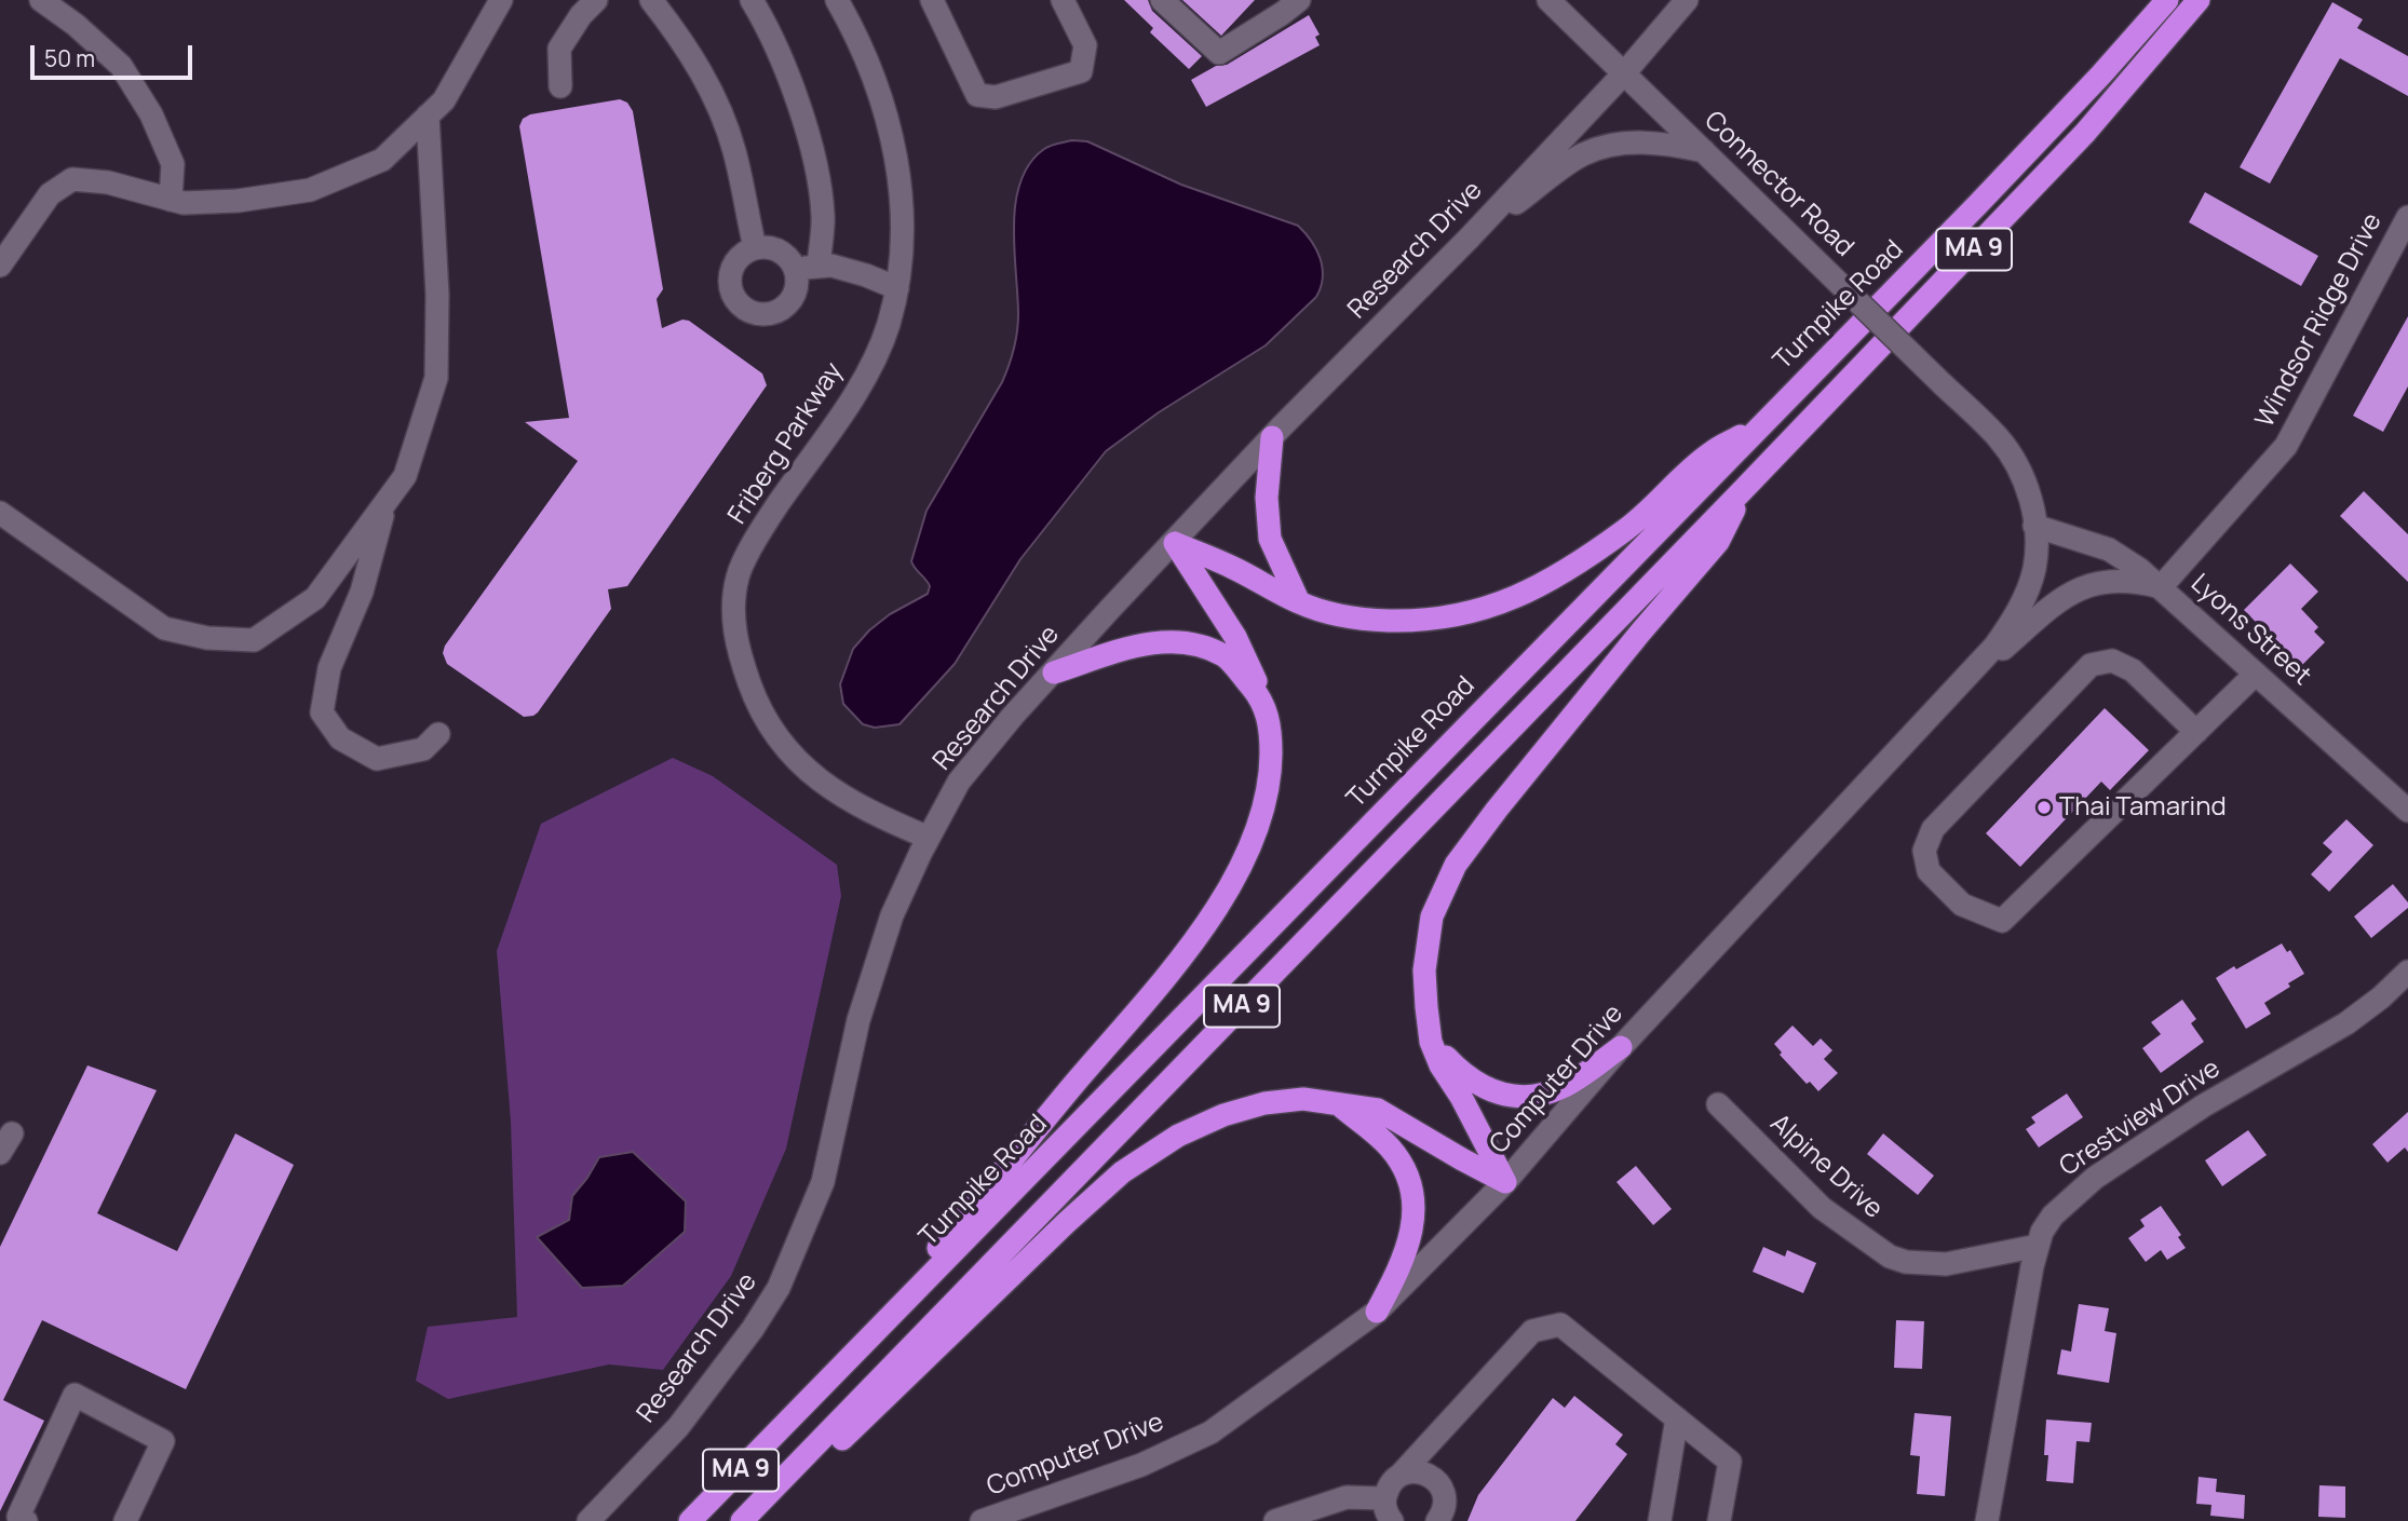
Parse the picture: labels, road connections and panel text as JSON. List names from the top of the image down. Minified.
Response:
{"streets":{"highway":["MA 9","Turnpike Road"],"street":["Connector Road","Research Drive","Windsor Ridge Drive","Friberg Parkway","Lyons Street","Computer Drive","Crestview Drive","Alpine Drive"]},"crossings":[["Connector Road","Research Drive"],["Connector Road","Lyons Street"],["Connector Road","Computer Drive"],["Research Drive","Friberg Parkway"],["Windsor Ridge Drive","Lyons Street"],["Lyons Street","Computer Drive"],["Crestview Drive","Alpine Drive"]],"places":["Thai Tamarind"],"scale_bar":"50 m"}
